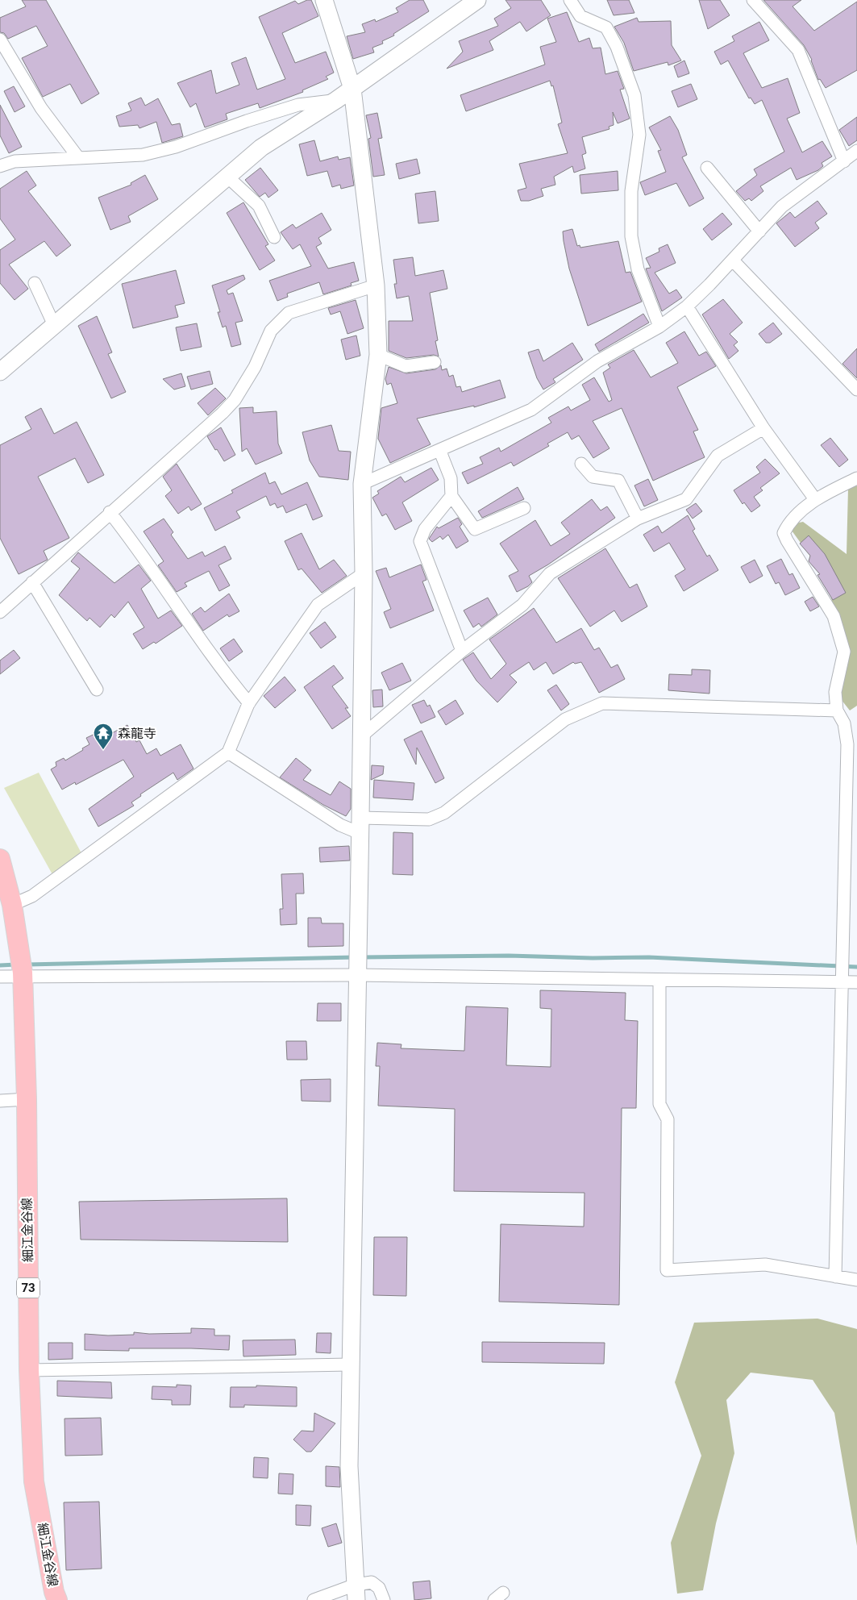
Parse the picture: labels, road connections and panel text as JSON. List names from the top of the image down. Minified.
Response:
{"streets":{"main road":["細江金谷線","73"]},"places":{"temple":["森龍寺"]}}
